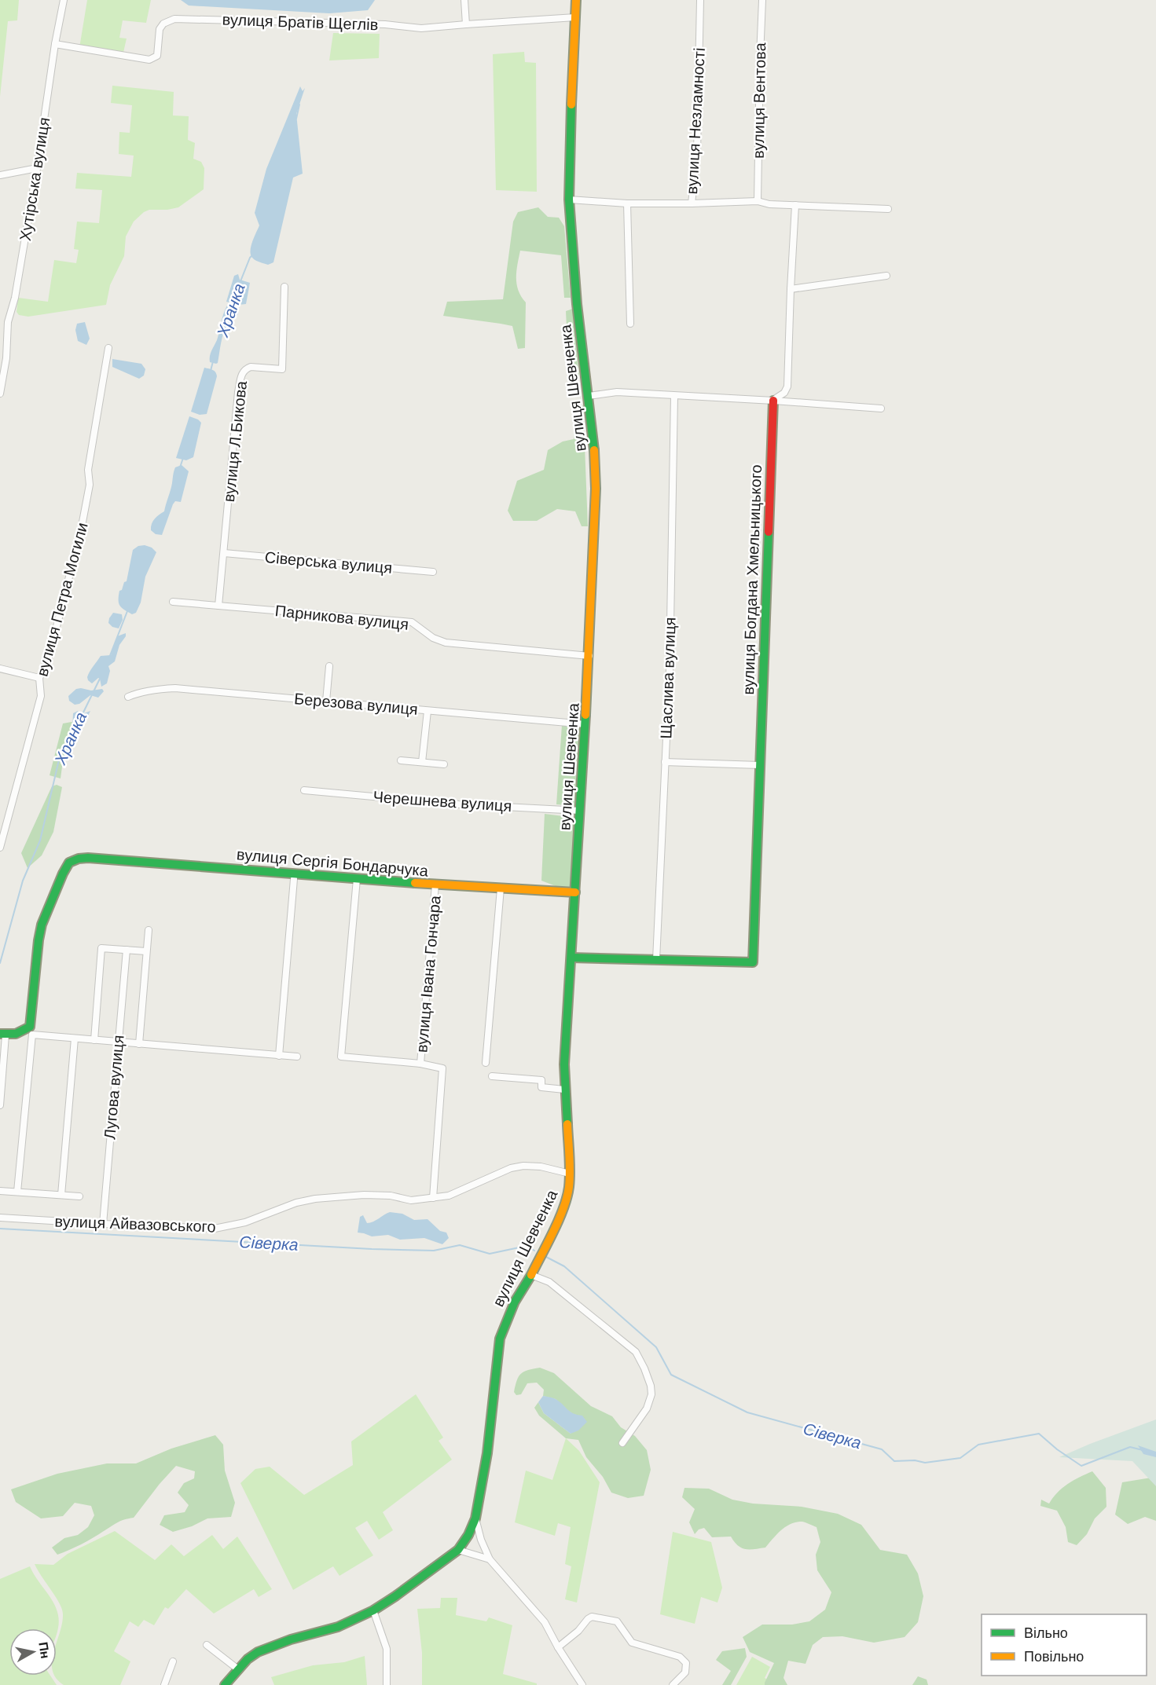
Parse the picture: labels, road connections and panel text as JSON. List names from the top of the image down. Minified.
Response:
{"streets":{"street":["вулиця Братів Щеглів","вулиця Вентова","вулиця Незламності","Хутірська вулиця","вулиця Шевченка","вулиця Л.Бикова","Сіверська вулиця","вулиця Богдана Хмельницького","вулиця Петра Могили","Парникова вулиця","Щаслива вулиця","Березова вулиця","Черешнева вулиця","вулиця Сергія Бондарчука","вулиця Івана Гончара","Лугова вулиця","вулиця Айвазовського"]},"crossings":[["вулиця Братів Щеглів","Хутірська вулиця"],["вулиця Братів Щеглів","вулиця Шевченка"],["вулиця Незламності","вулиця Шевченка"],["вулиця Шевченка","Парникова вулиця"],["вулиця Шевченка","Березова вулиця"],["вулиця Шевченка","Черешнева вулиця"],["вулиця Шевченка","вулиця Сергія Бондарчука"],["вулиця Шевченка","вулиця Айвазовського"],["вулиця Л.Бикова","Сіверська вулиця"],["вулиця Л.Бикова","Парникова вулиця"],["вулиця Богдана Хмельницького","Щаслива вулиця"],["вулиця Сергія Бондарчука","вулиця Івана Гончара"],["Лугова вулиця","вулиця Айвазовського"]],"water":["Хранка","Сіверка"],"legend":["Вільно","Повільно"],"north":"right"}
